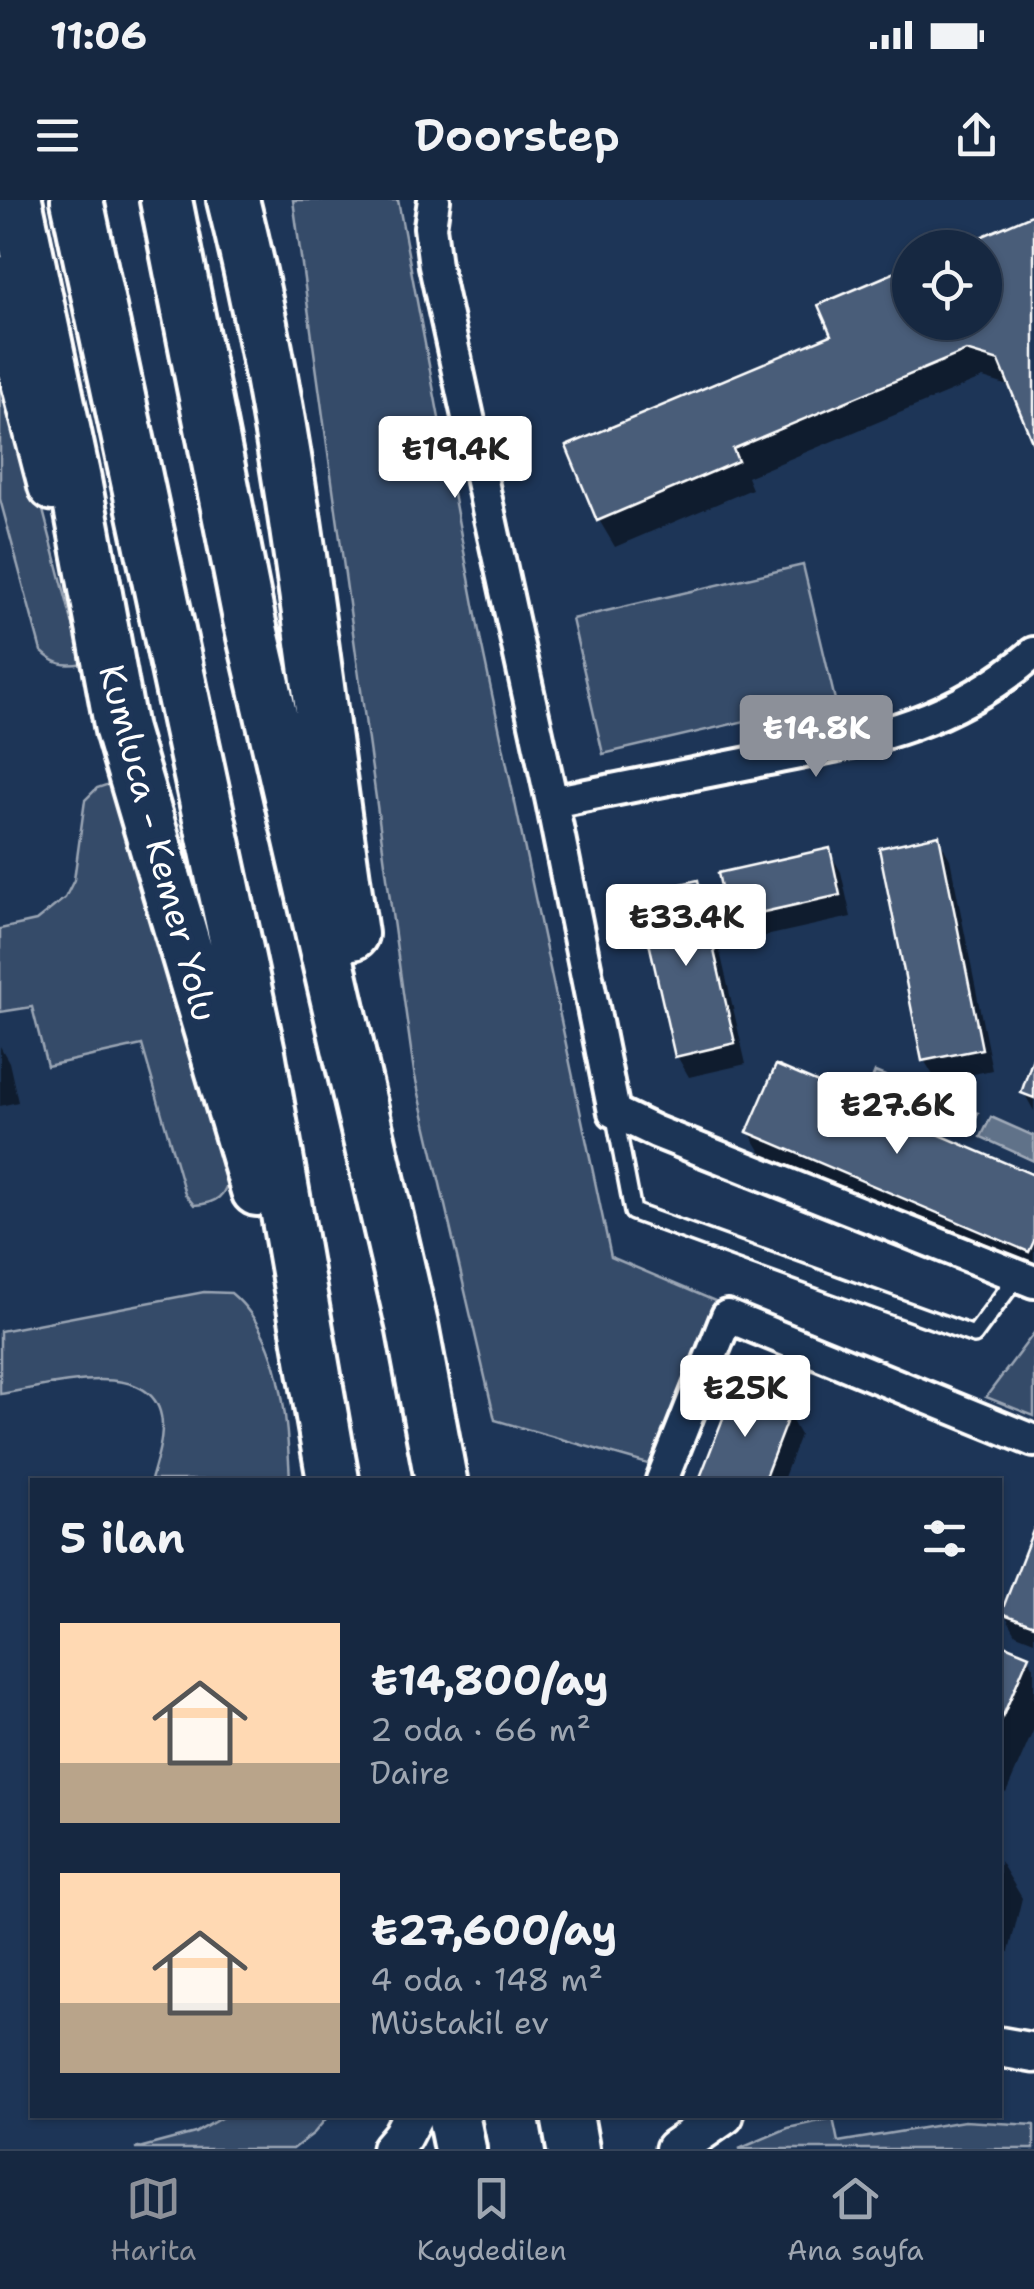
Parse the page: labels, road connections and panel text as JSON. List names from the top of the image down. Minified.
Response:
{"streets":{"highway":["Kumluca - Kemer Yolu"]},"page":{"status":"11:06","header":"Doorstep","price":["₺19.4K","₺14.8K","₺33.4K","₺27.6K","₺25K"],"heading":"5 ilan","list":[{"name":"₺14,800/ay","note":"2 oda · 66 m² · Daire"},{"name":"₺27,600/ay","note":"4 oda · 148 m² · Müstakil ev"}],"tabs":["Harita","Kaydedilen","Ana sayfa"]}}
